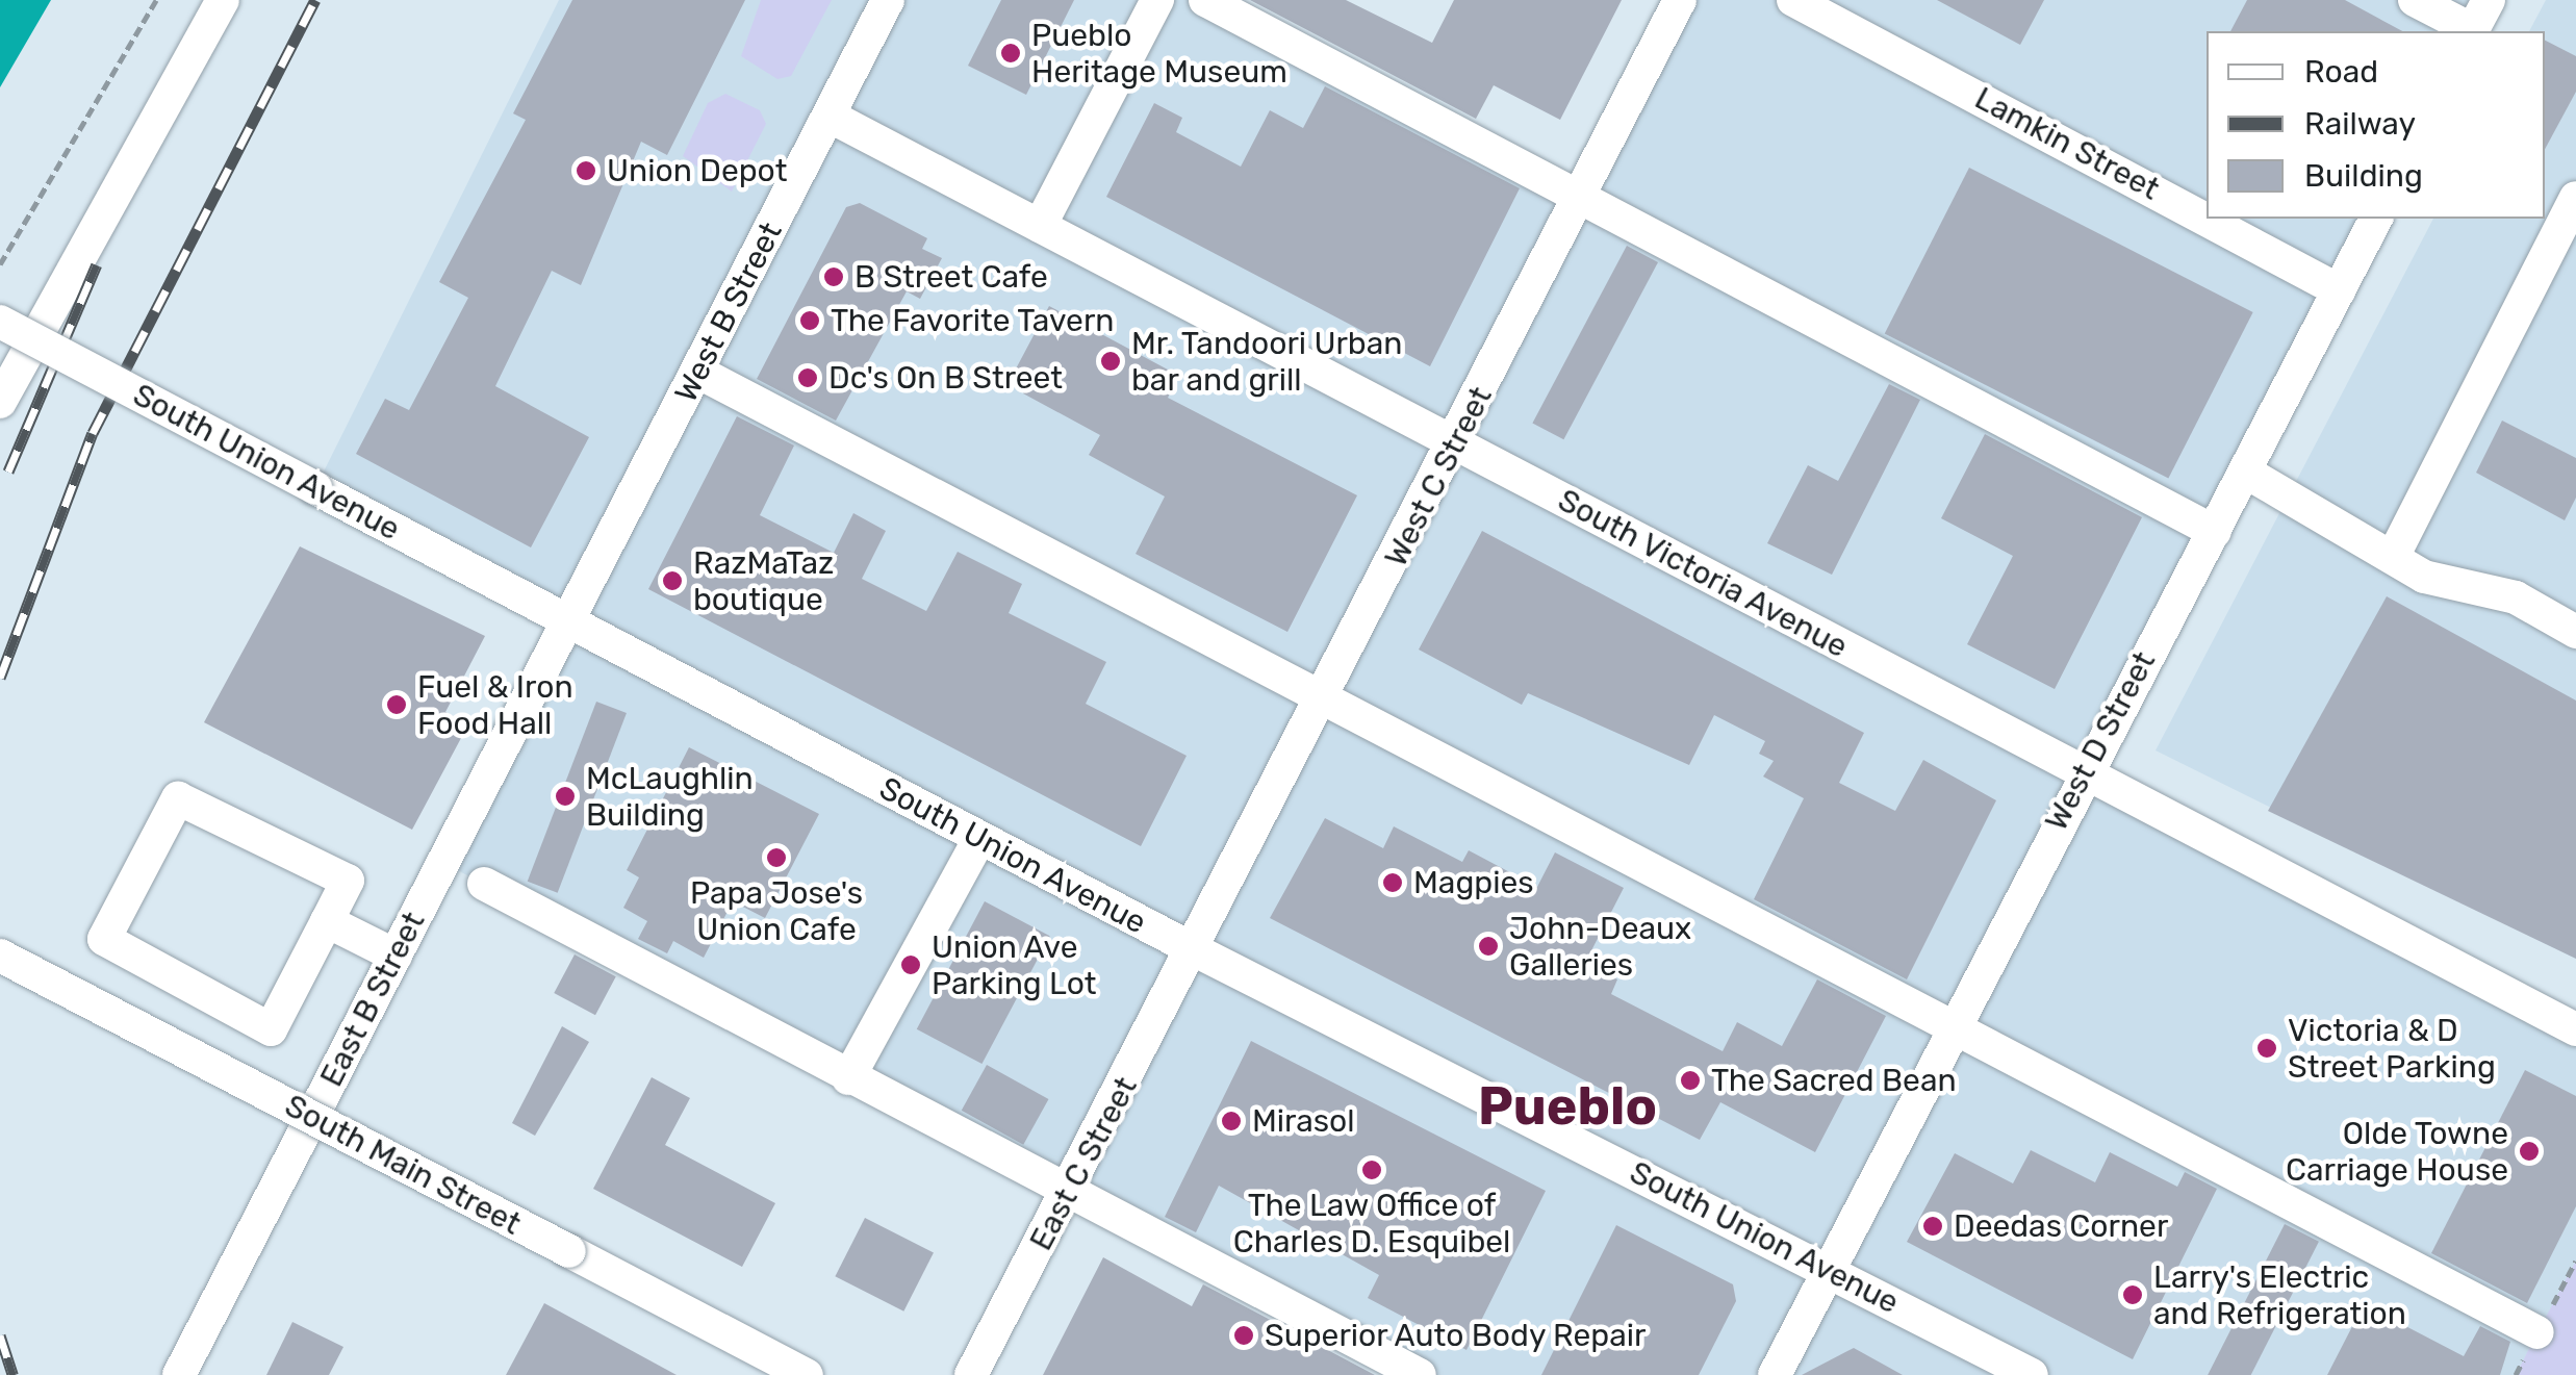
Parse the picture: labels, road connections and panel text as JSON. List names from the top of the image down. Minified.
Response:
{"streets":{"street":["Lamkin Street","West B Street","South Union Avenue","West C Street","South Victoria Avenue","West D Street","East B Street","East C Street","South Main Street"]},"crossings":[["Lamkin Street","West D Street"],["West B Street","South Union Avenue"],["West B Street","South Victoria Avenue"],["West B Street","East B Street"],["South Union Avenue","West C Street"],["South Union Avenue","West D Street"],["South Union Avenue","East B Street"],["South Union Avenue","East C Street"],["West C Street","South Victoria Avenue"],["West C Street","East C Street"],["South Victoria Avenue","West D Street"]],"districts":["Pueblo"],"places":["Pueblo Heritage Museum","Union Depot","B Street Cafe","The Favorite Tavern","Mr. Tandoori Urban bar and grill","Dc's On B Street","RazMaTaz boutique","Fuel & Iron Food Hall","McLaughlin Building","Papa Jose's Union Cafe","Magpies","John-Deaux Galleries","Union Ave Parking Lot","Victoria & D Street Parking","The Sacred Bean","Mirasol","Olde Towne Carriage House","The Law Office of Charles D. Esquibel","Deedas Corner","Larry's Electric and Refrigeration","Superior Auto Body Repair"],"legend":["Road","Railway","Building"]}
